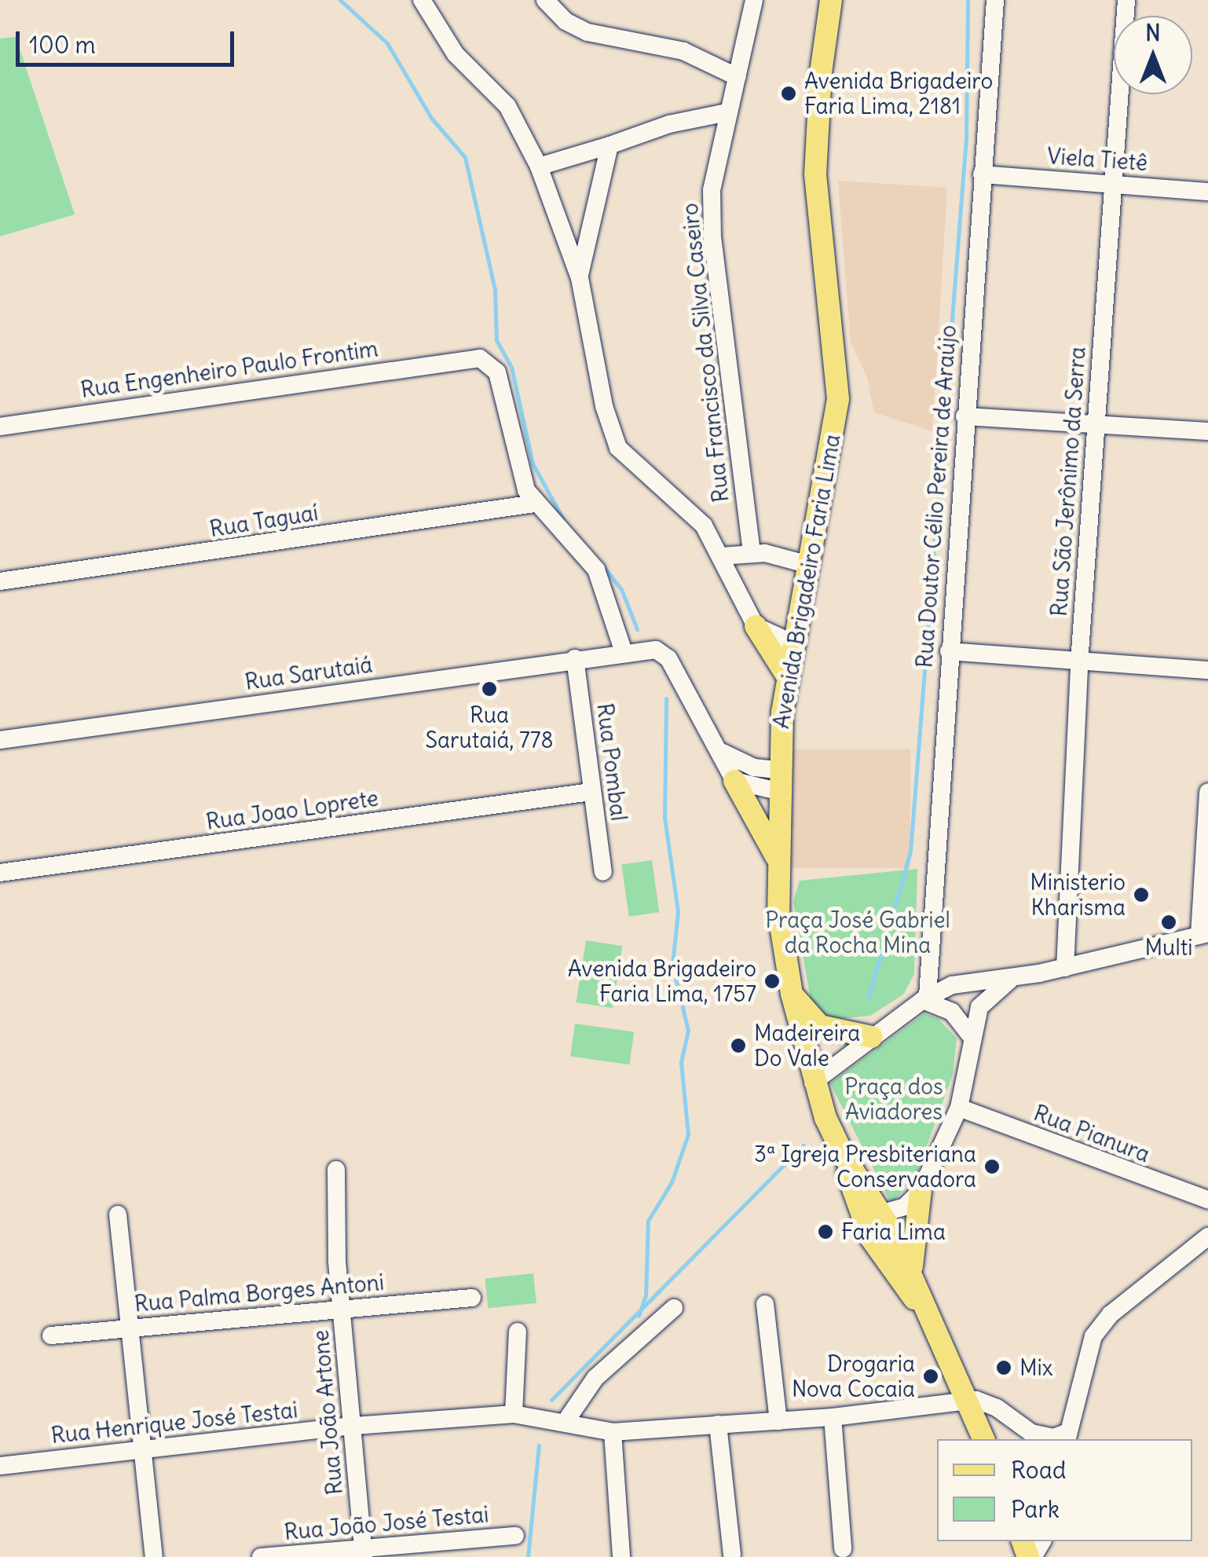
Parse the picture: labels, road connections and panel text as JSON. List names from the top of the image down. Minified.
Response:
{"streets":{"main road":["Avenida Brigadeiro Faria Lima"],"street":["Viela Tietê","Rua Francisco da Silva Caseiro","Rua Engenheiro Paulo Frontim","Rua São Jerônimo da Serra","Rua Doutor Célio Pereira de Araújo","Rua Taguaí","Rua Sarutaiá","Rua Pombal","Rua Joao Loprete","Rua Pianura","Rua Palma Borges Antoni","Rua João Artone","Rua Henrique José Testai","Rua João José Testai"]},"crossings":[["Viela Tietê","Rua São Jerônimo da Serra"],["Viela Tietê","Rua Doutor Célio Pereira de Araújo"],["Rua Engenheiro Paulo Frontim","Rua Taguaí"],["Avenida Brigadeiro Faria Lima","Rua Henrique José Testai"],["Rua Sarutaiá","Rua Pombal"],["Rua Pombal","Rua Joao Loprete"],["Rua Palma Borges Antoni","Rua João Artone"],["Rua João Artone","Rua Henrique José Testai"],["Rua João Artone","Rua João José Testai"]],"parks":["Praça José Gabriel da Rocha Mina","Praça dos Aviadores"],"places":["Avenida Brigadeiro Faria Lima, 2181","Rua Sarutaiá, 778","Ministerio Kharisma","Multi","Avenida Brigadeiro Faria Lima, 1757","Madeireira Do Vale","3ª Igreja Presbiteriana Conservadora","Faria Lima","Mix","Drogaria Nova Cocaia"],"legend":["Road","Park"],"scale_bar":"100 m","north":"top"}
